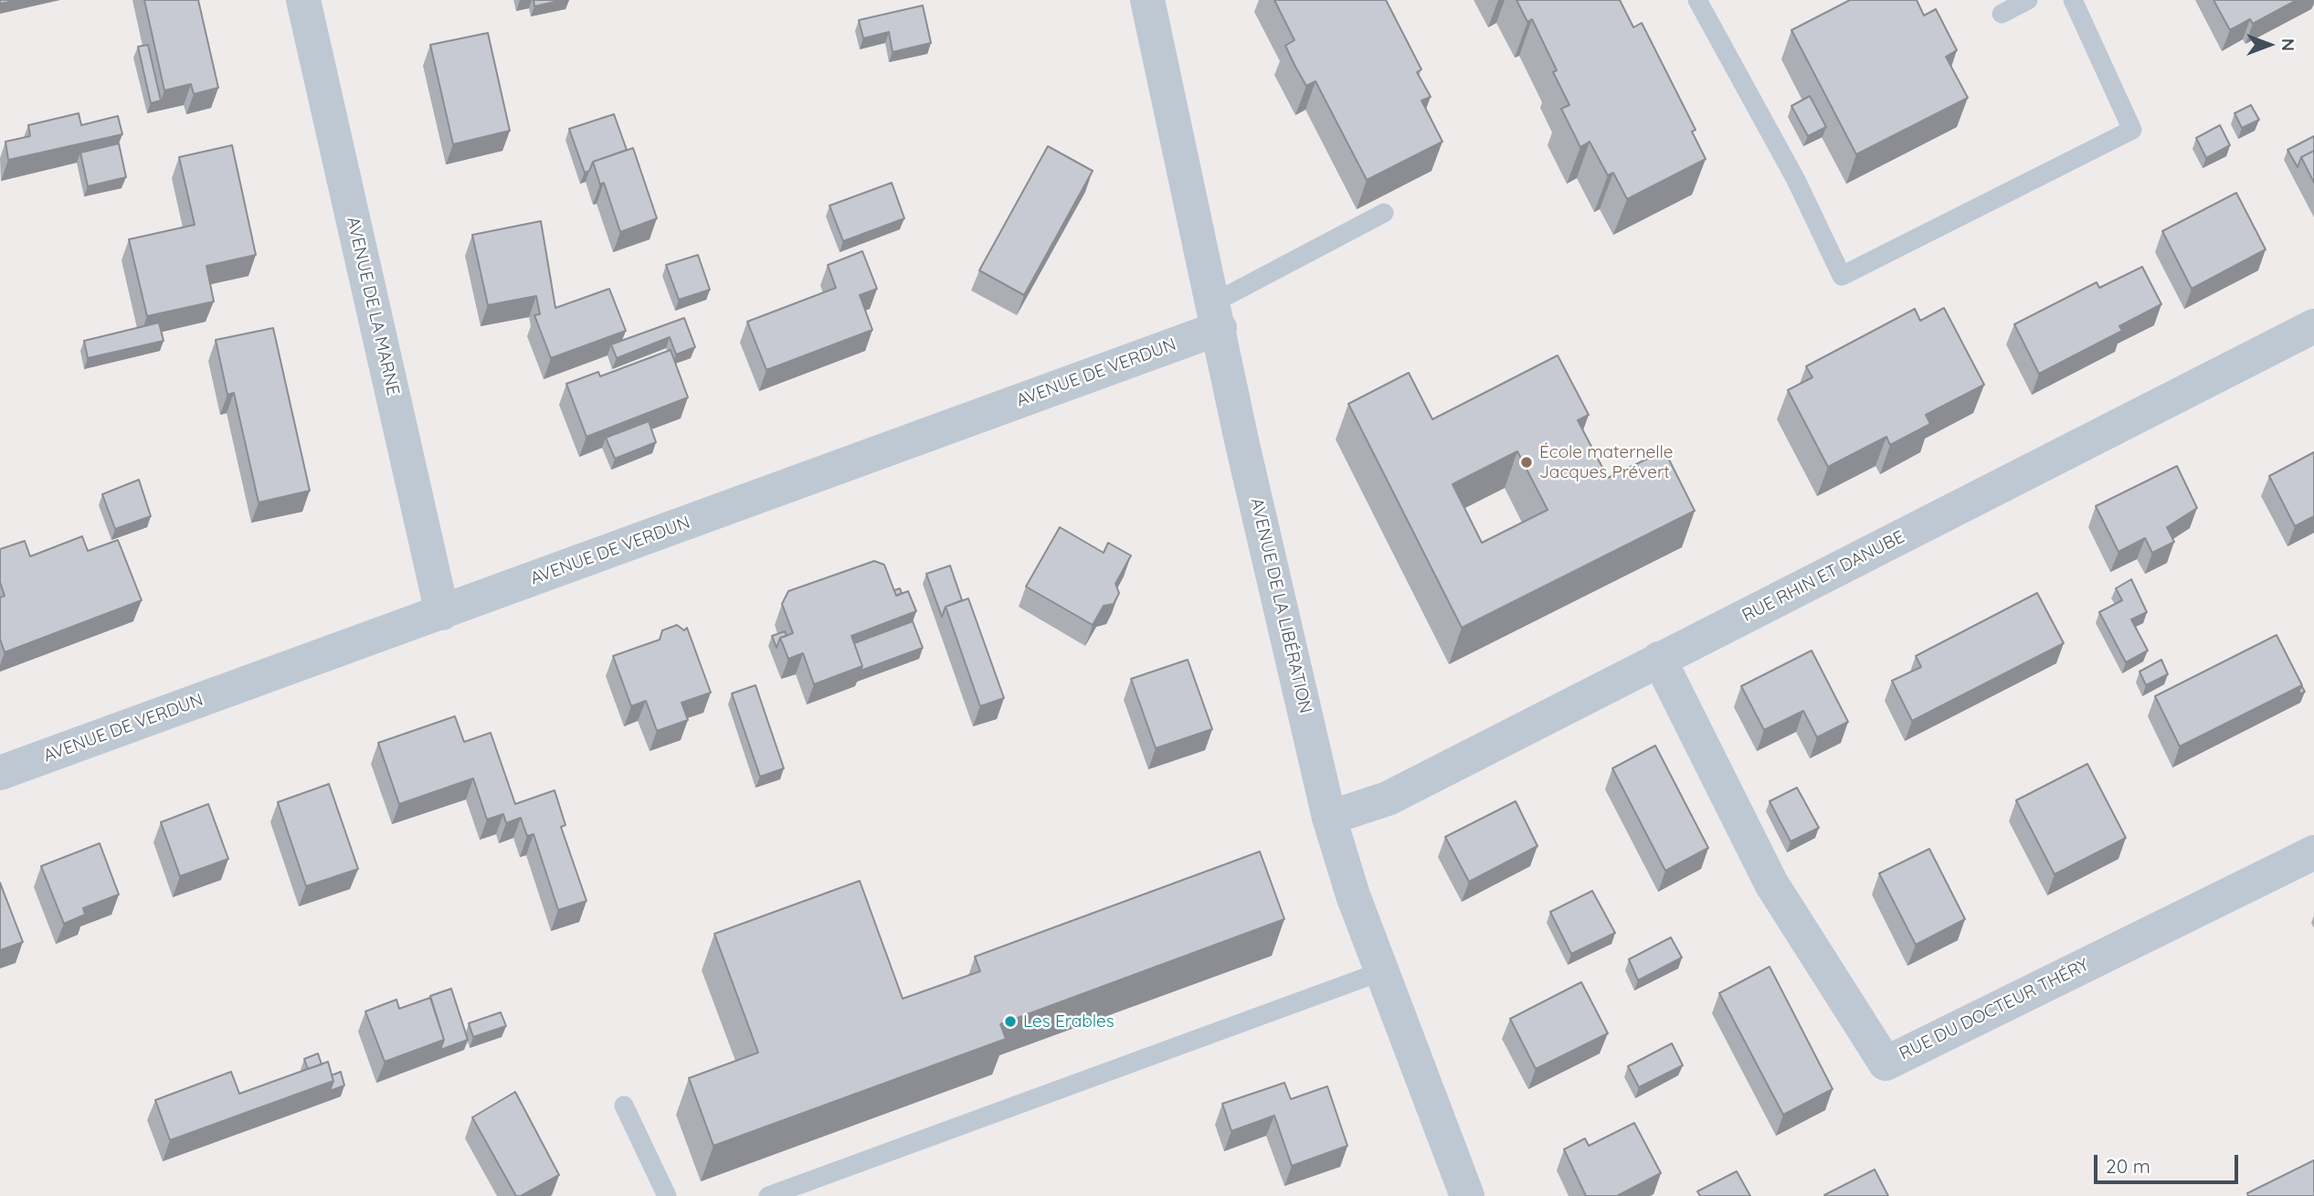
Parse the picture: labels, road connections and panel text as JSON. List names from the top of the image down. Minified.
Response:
{"streets":{"street":["AVENUE DE LA MARNE","AVENUE DE VERDUN","RUE RHIN ET DANUBE","AVENUE DE LA LIBÉRATION","RUE DU DOCTEUR THÉRY"]},"crossings":[["AVENUE DE LA MARNE","AVENUE DE VERDUN"],["AVENUE DE VERDUN","AVENUE DE LA LIBÉRATION"],["RUE RHIN ET DANUBE","AVENUE DE LA LIBÉRATION"],["RUE RHIN ET DANUBE","RUE DU DOCTEUR THÉRY"]],"places":["École maternelle Jacques Prévert","Les Erables"],"scale_bar":"20 m","north":"right"}
